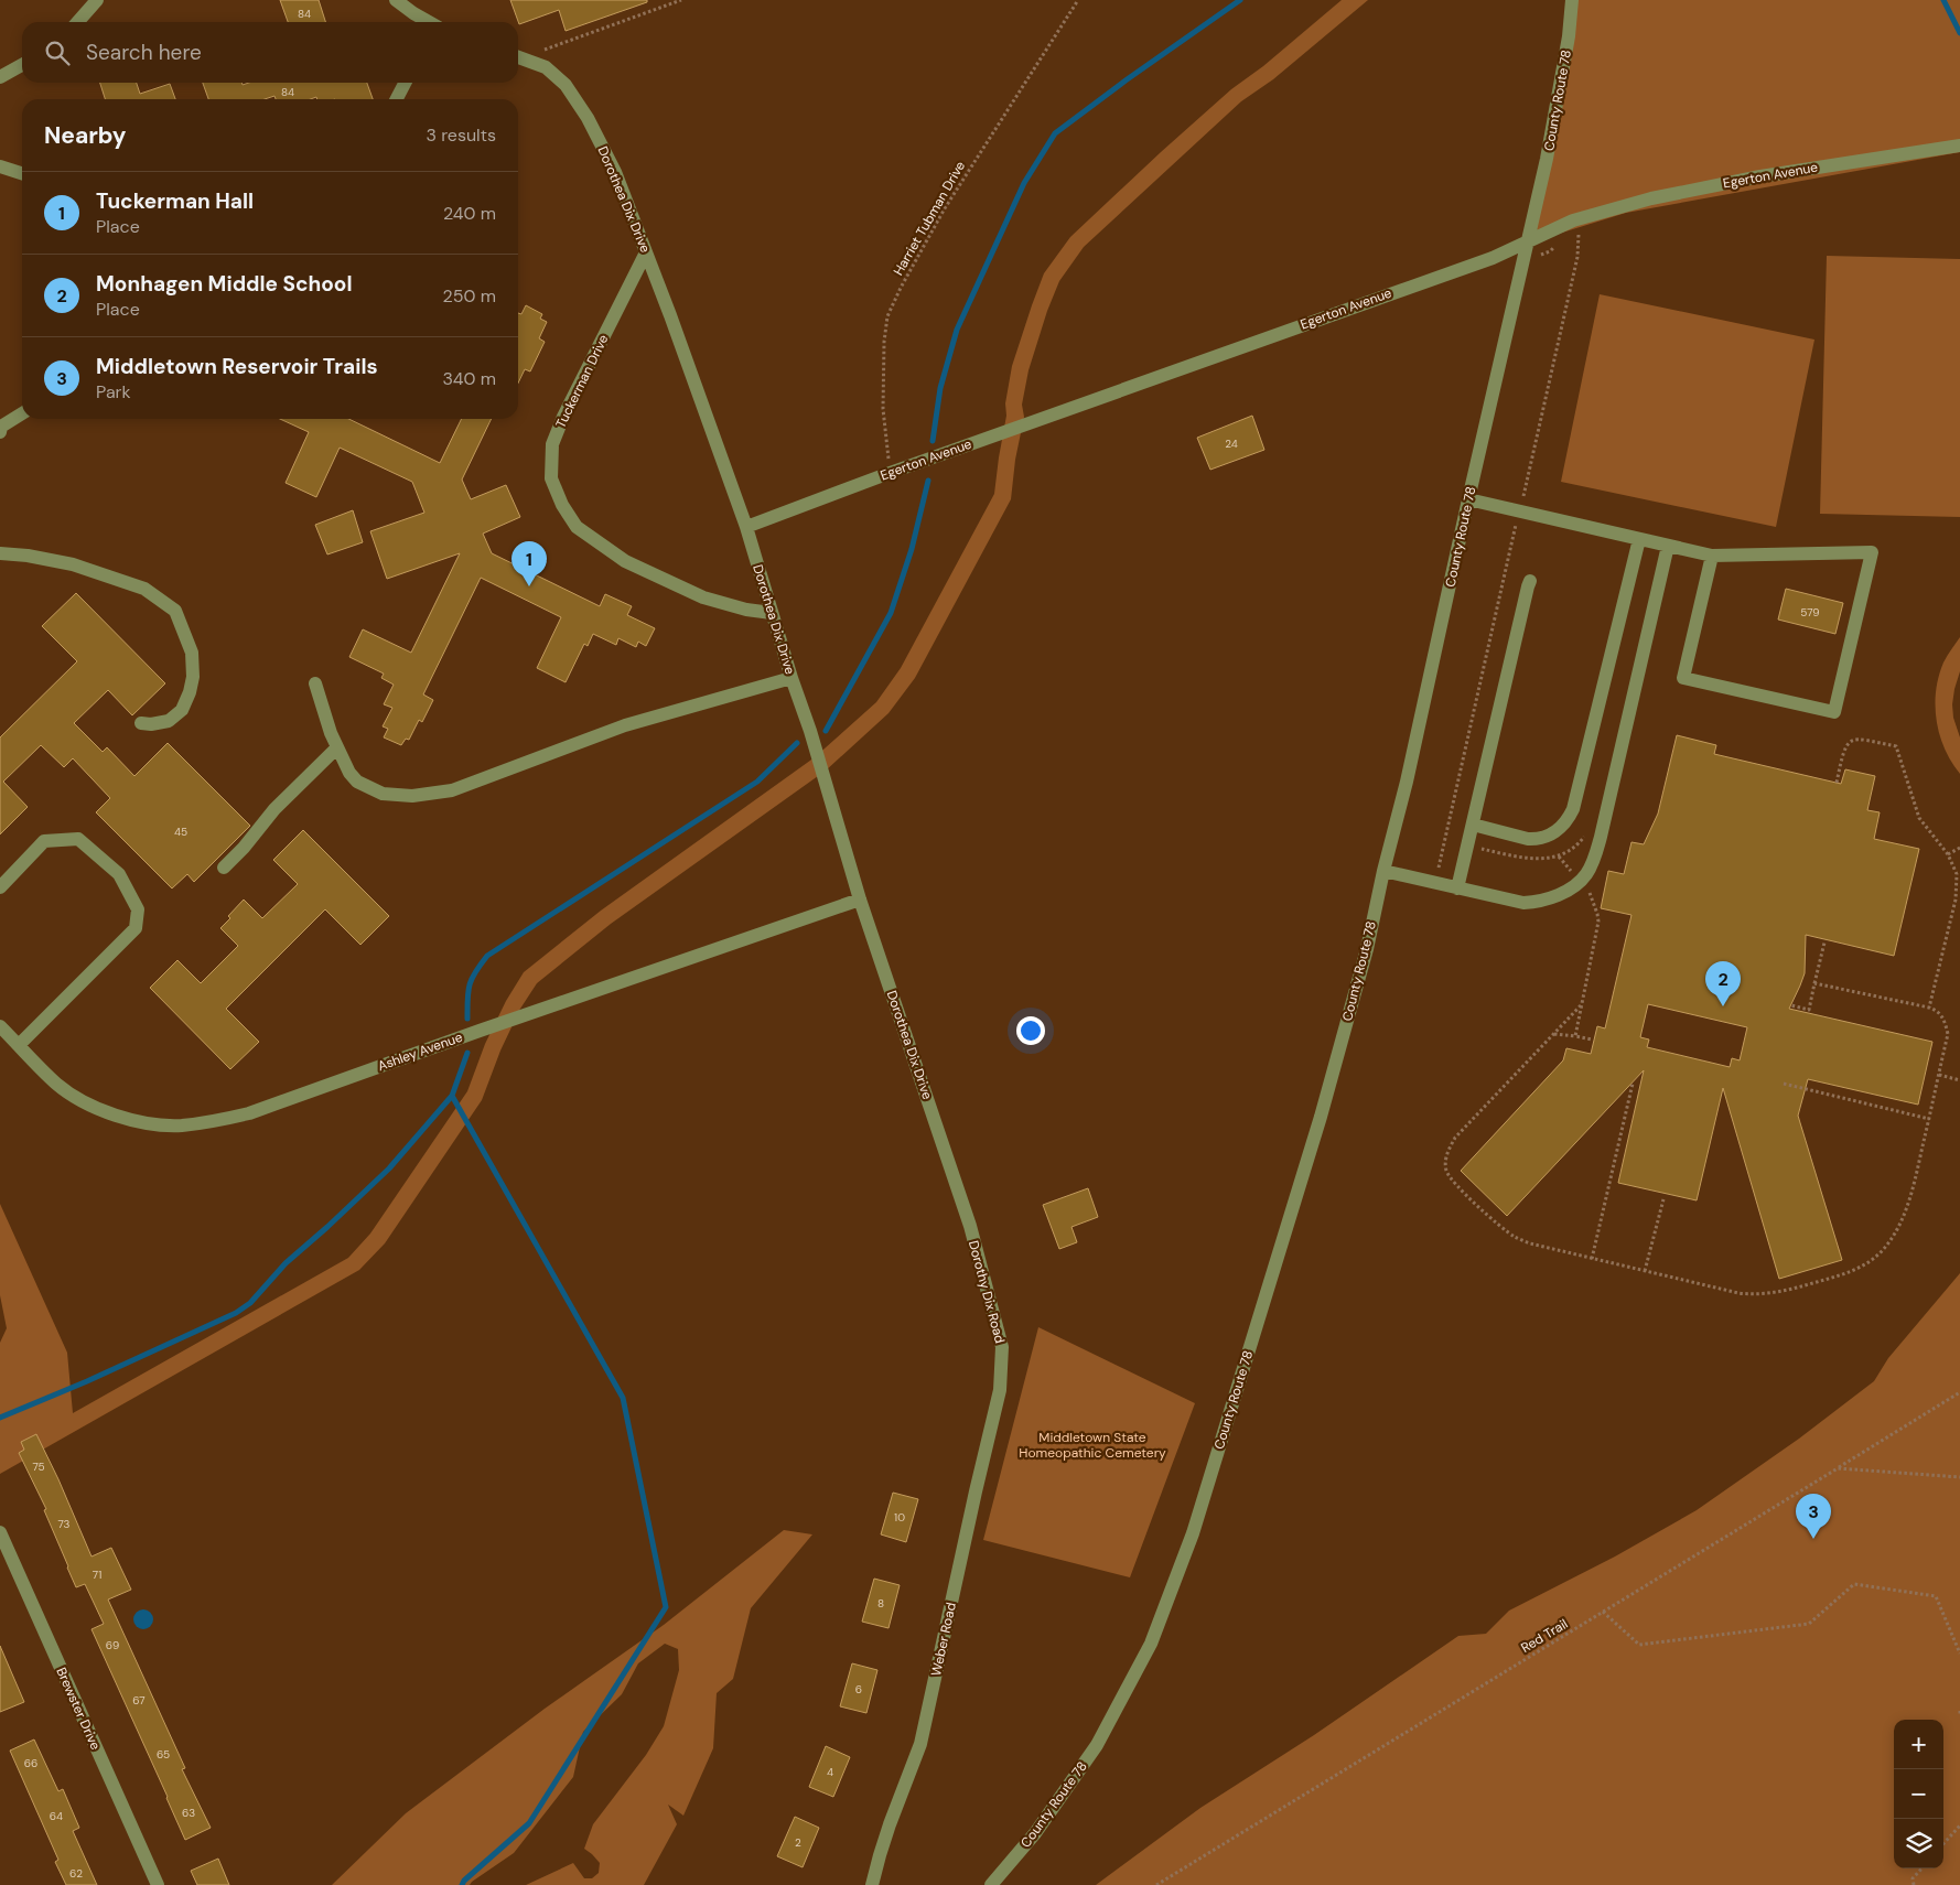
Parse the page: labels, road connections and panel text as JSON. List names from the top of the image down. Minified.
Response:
{"streets":{"street":["County Route 78","Egerton Avenue","Dorothea Dix Drive","Tuckerman Drive","Ashley Avenue","Dorothy Dix Road","Weber Road","Brewster Drive"],"path":["Harriet Tubman Drive","Red Trail"]},"crossings":[["County Route 78","Egerton Avenue"],["Egerton Avenue","Dorothea Dix Drive"],["Egerton Avenue","Harriet Tubman Drive"],["Dorothea Dix Drive","Tuckerman Drive"],["Dorothea Dix Drive","Ashley Avenue"],["Dorothea Dix Drive","Dorothy Dix Road"],["Dorothy Dix Road","Weber Road"]],"parks":["Middletown State Homeopathic Cemetery"],"house_numbers":["84","84","24","579","45","75","10","73","71","8","69","6","67","65","66","4","63","64","2","62"],"page":{"search":"Search here","heading":["Nearby","3 results"],"list":[{"mark":"1","name":"Tuckerman Hall","note":"Place","value":"240 m"},{"mark":"2","name":"Monhagen Middle School","note":"Place","value":"250 m"},{"mark":"3","name":"Middletown Reservoir Trails","note":"Park","value":"340 m"}],"pins":["1","2","3"],"map_buttons":["+","−"]}}
